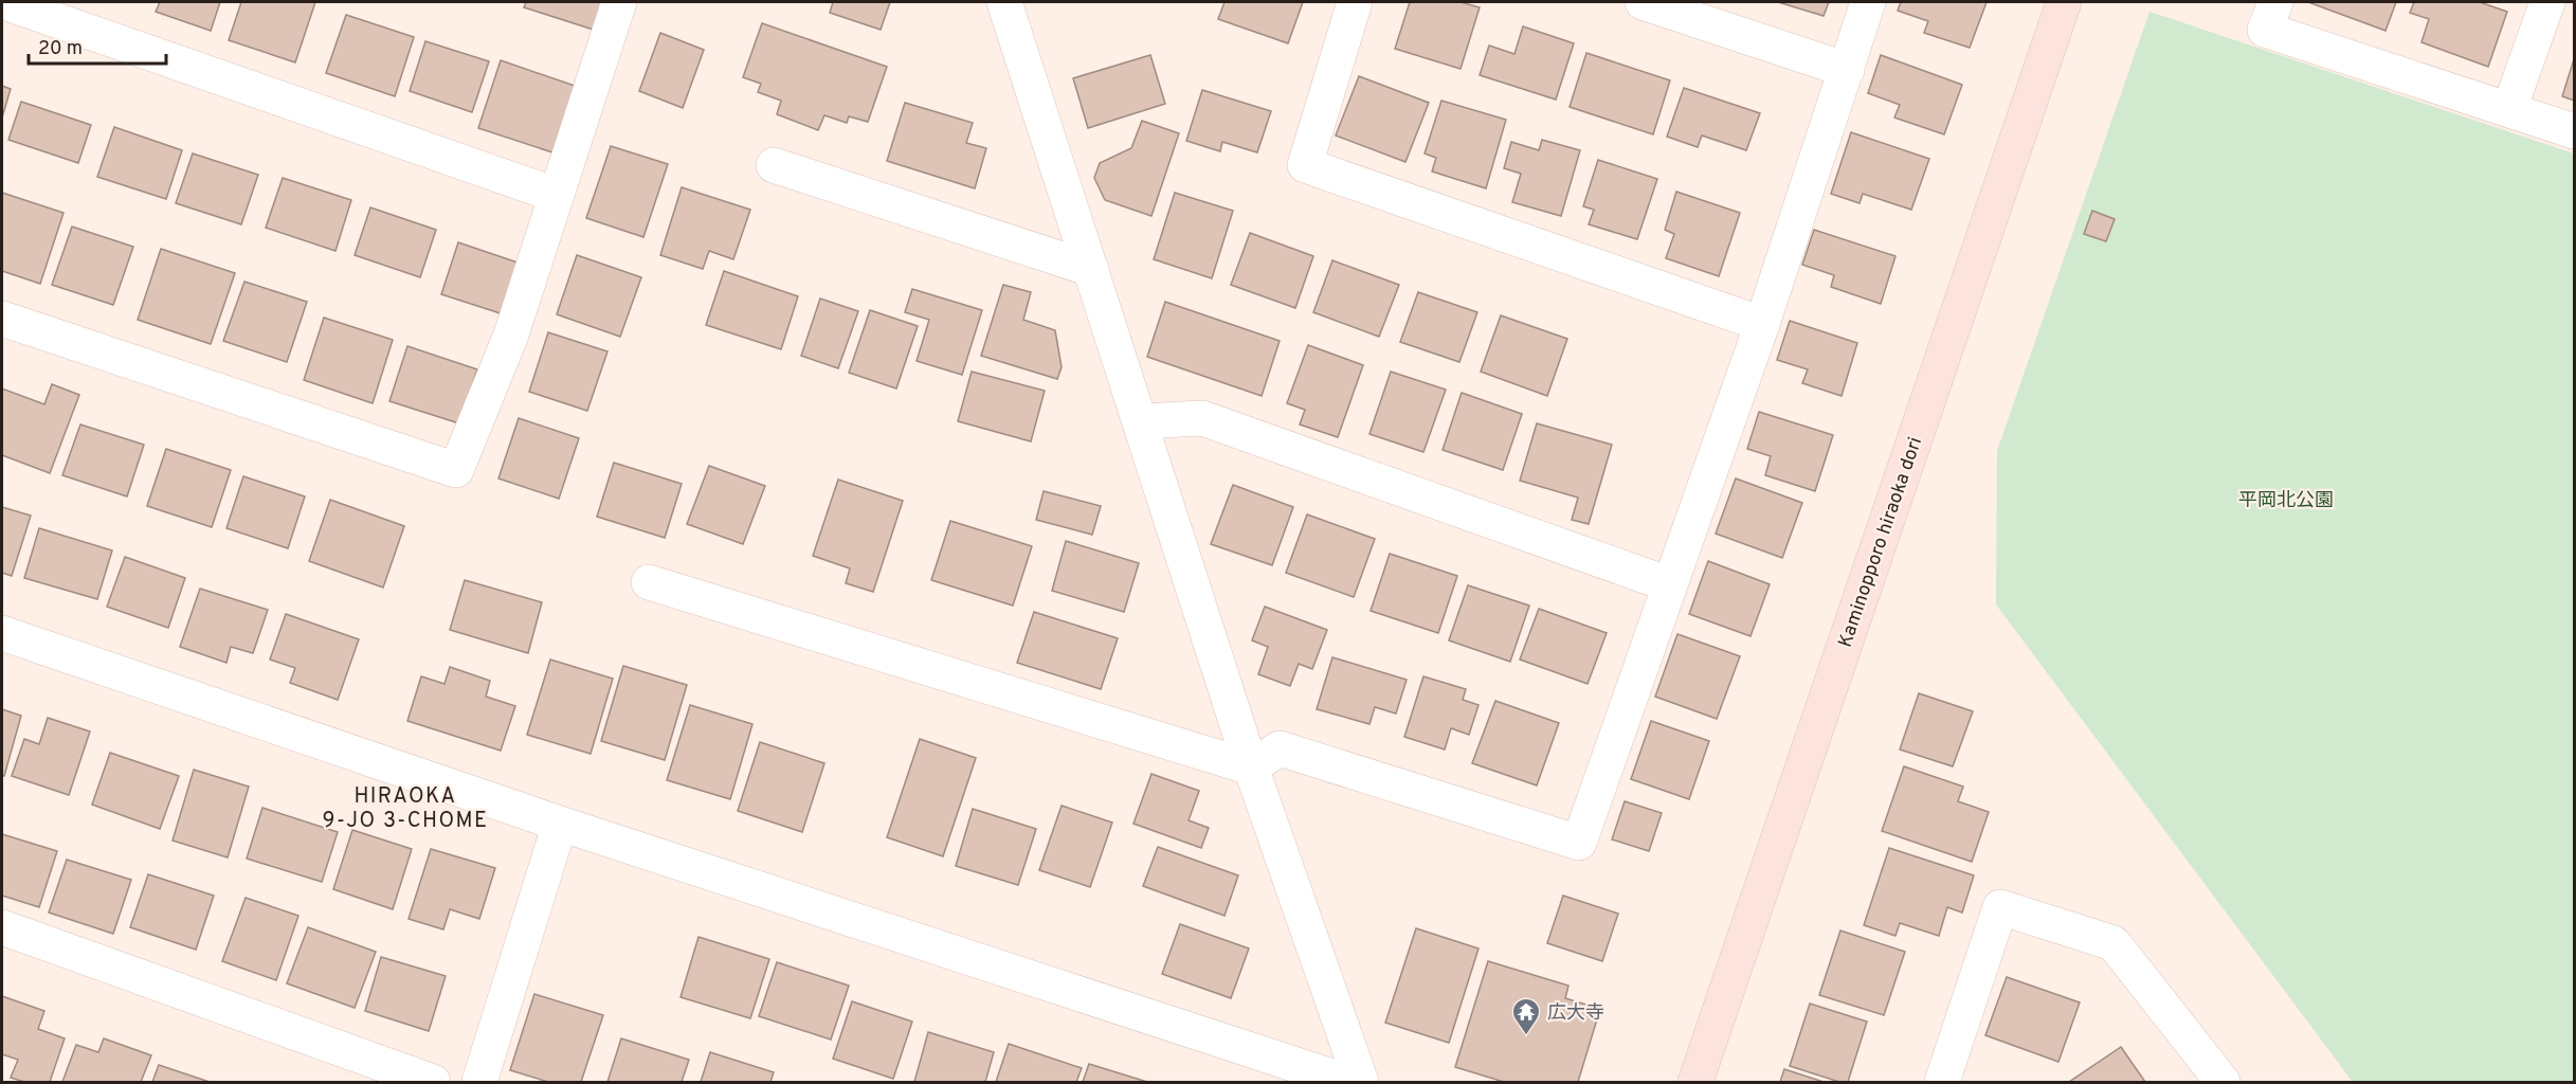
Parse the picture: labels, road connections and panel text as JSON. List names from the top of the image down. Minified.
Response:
{"streets":{"street":["Kaminopporo hiraoka dori"]},"districts":["HIRAOKA 9-JO 3-CHOME"],"parks":["平岡北公園"],"places":{"temple":["広大寺"]},"scale_bar":"20 m"}
